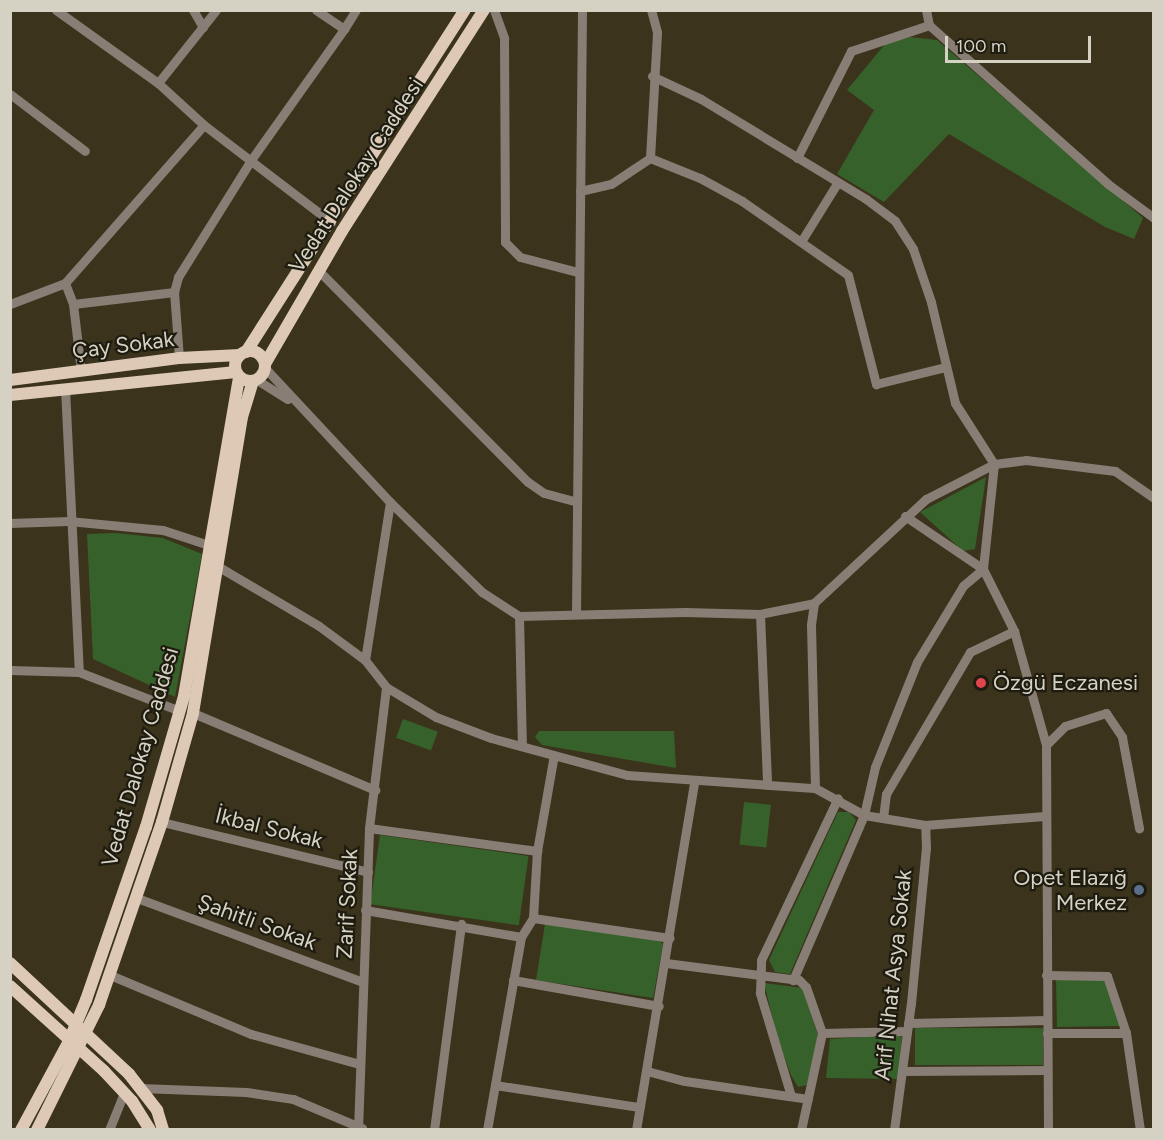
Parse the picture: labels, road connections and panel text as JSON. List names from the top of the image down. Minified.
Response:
{"streets":{"main road":["Vedat Dalokay Caddesi","Çay Sokak"],"street":["İkbal Sokak","Zarif Sokak","Şahitli Sokak","Arif Nihat Asya Sokak"]},"crossings":[["Vedat Dalokay Caddesi","Çay Sokak"],["Vedat Dalokay Caddesi","İkbal Sokak"],["Vedat Dalokay Caddesi","Şahitli Sokak"],["İkbal Sokak","Zarif Sokak"],["Zarif Sokak","Şahitli Sokak"]],"places":["Özgü Eczanesi","Opet Elazığ Merkez"],"scale_bar":"100 m"}
